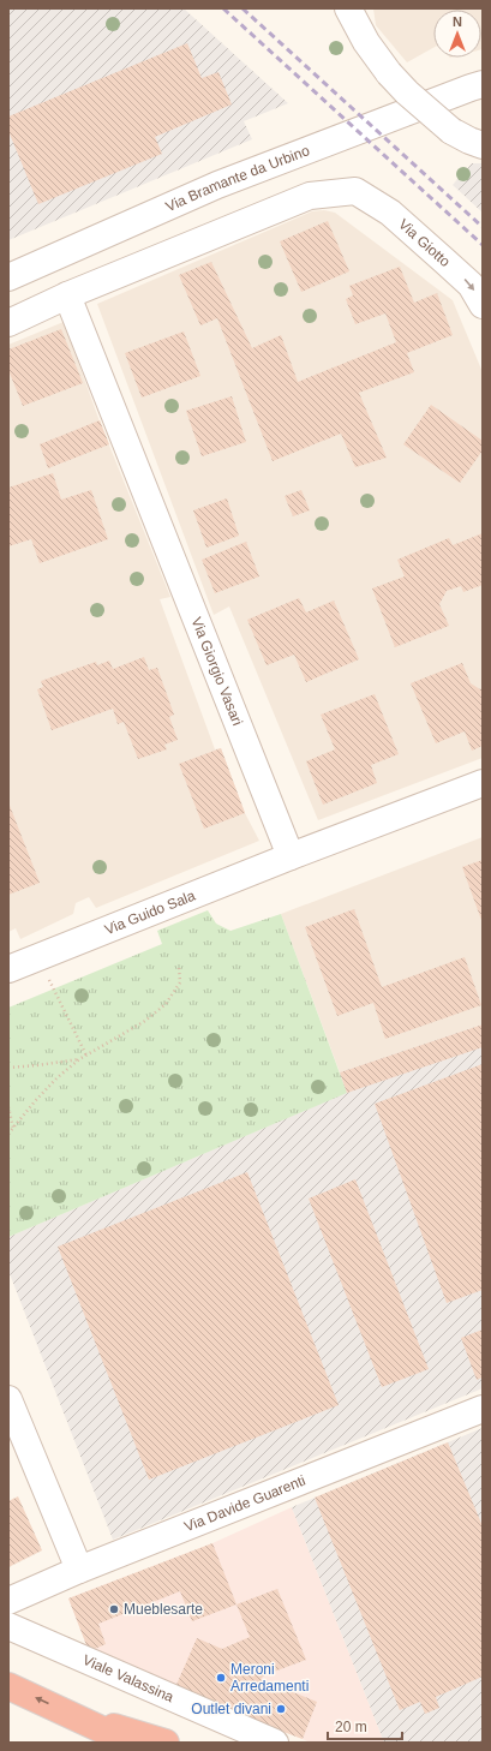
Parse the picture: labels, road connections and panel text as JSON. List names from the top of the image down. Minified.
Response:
{"streets":{"street":["Via Bramante da Urbino","Via Giotto","Via Giorgio Vasari","Via Guido Sala","Via Davide Guarenti","Viale Valassina"]},"crossings":[["Via Giotto","Via Giorgio Vasari"],["Via Giorgio Vasari","Via Guido Sala"]],"one_way":["Via Giotto"],"places":["Mueblesarte","Meroni Arredamenti","Outlet divani"],"scale_bar":"20 m","north":"top"}
